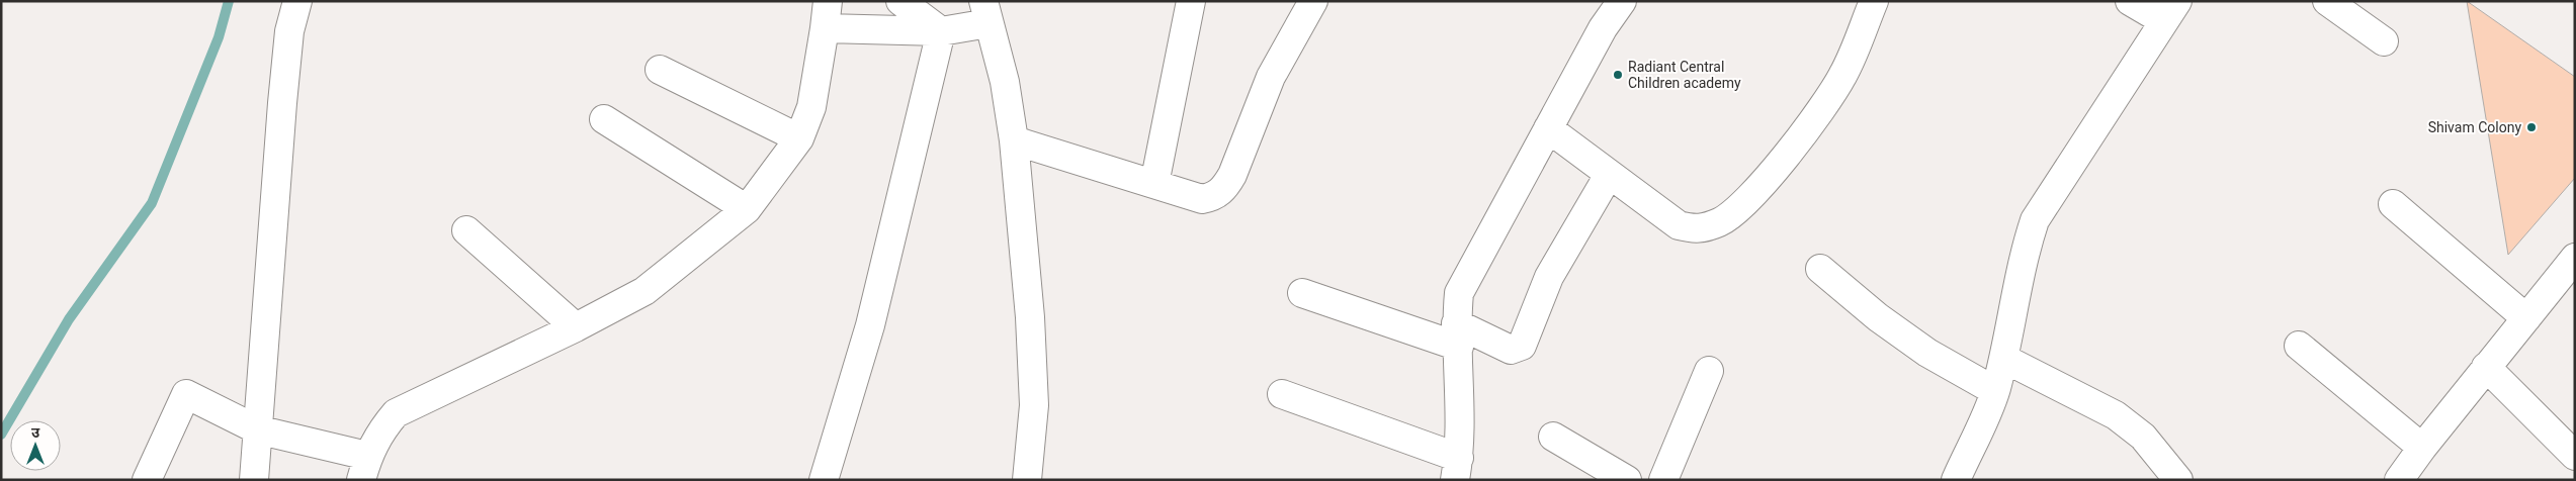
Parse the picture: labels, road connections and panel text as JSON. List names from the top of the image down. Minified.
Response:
{"places":["Radiant Central Children academy","Shivam Colony"],"north":"top"}
